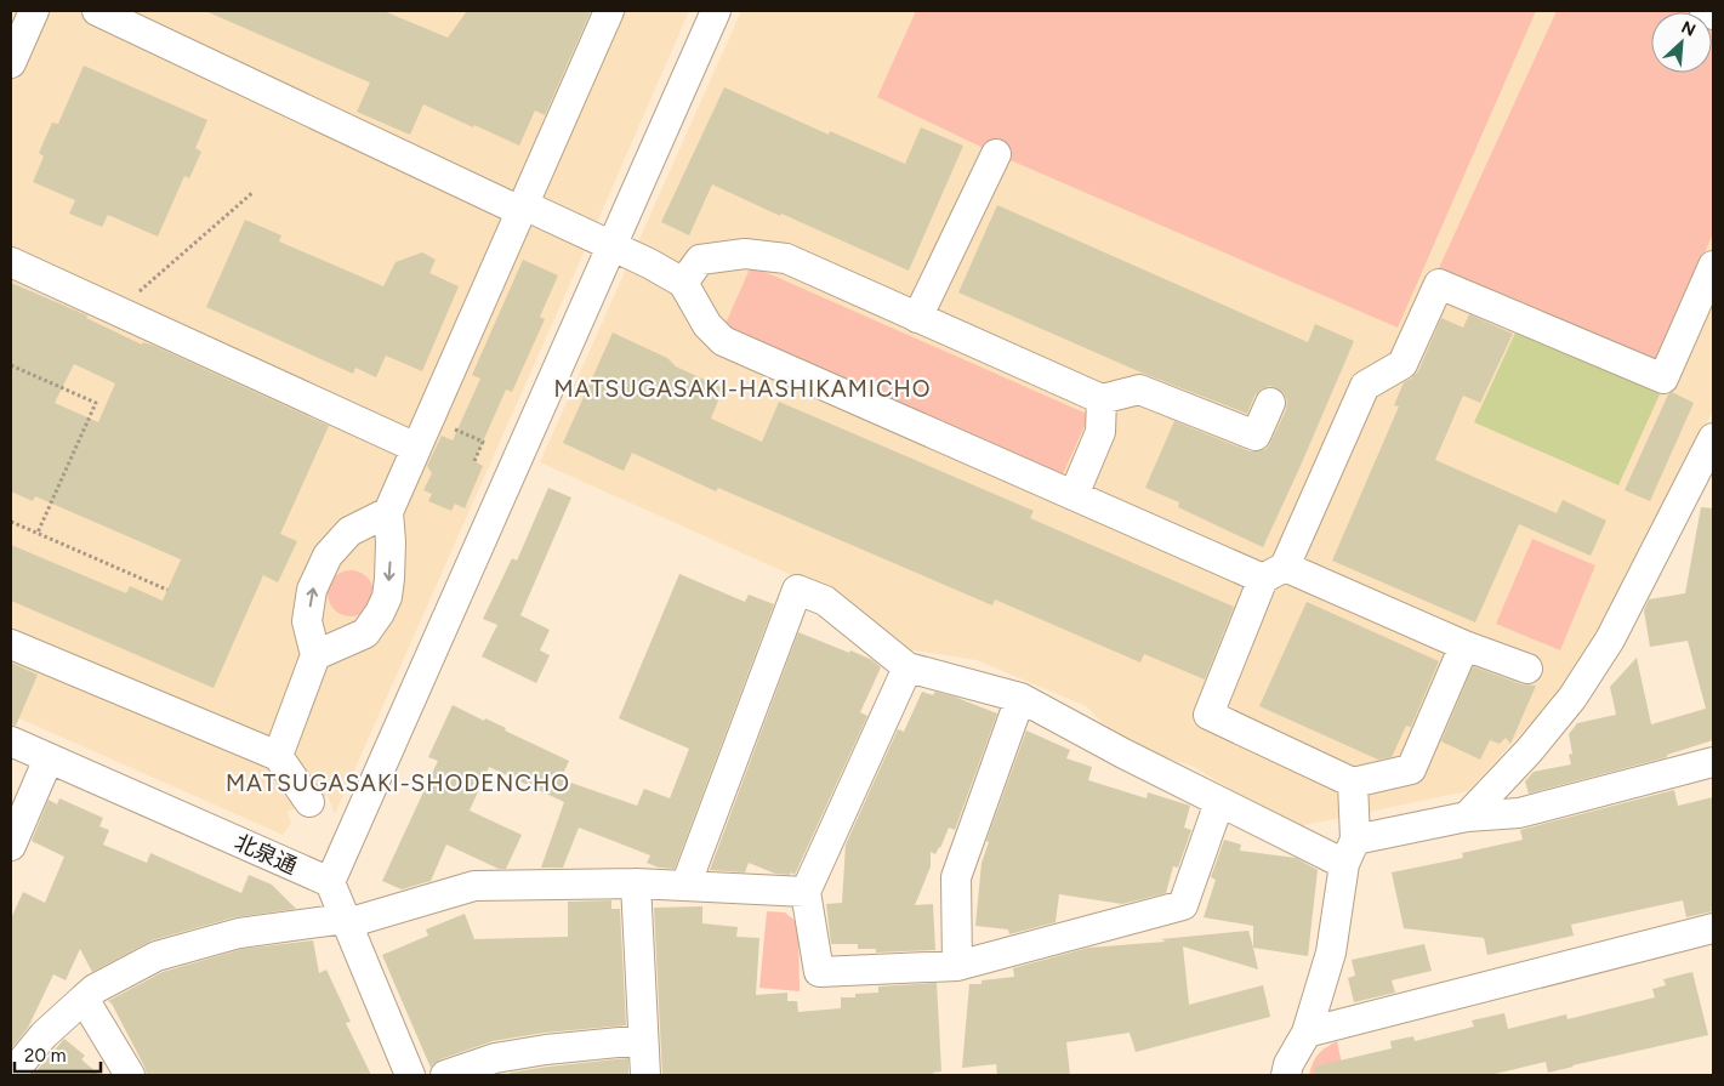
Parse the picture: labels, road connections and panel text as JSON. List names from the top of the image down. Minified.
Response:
{"streets":{"street":["北泉通"]},"districts":["MATSUGASAKI-HASHIKAMICHO","MATSUGASAKI-SHODENCHO"],"scale_bar":"20 m","north":"top right"}
